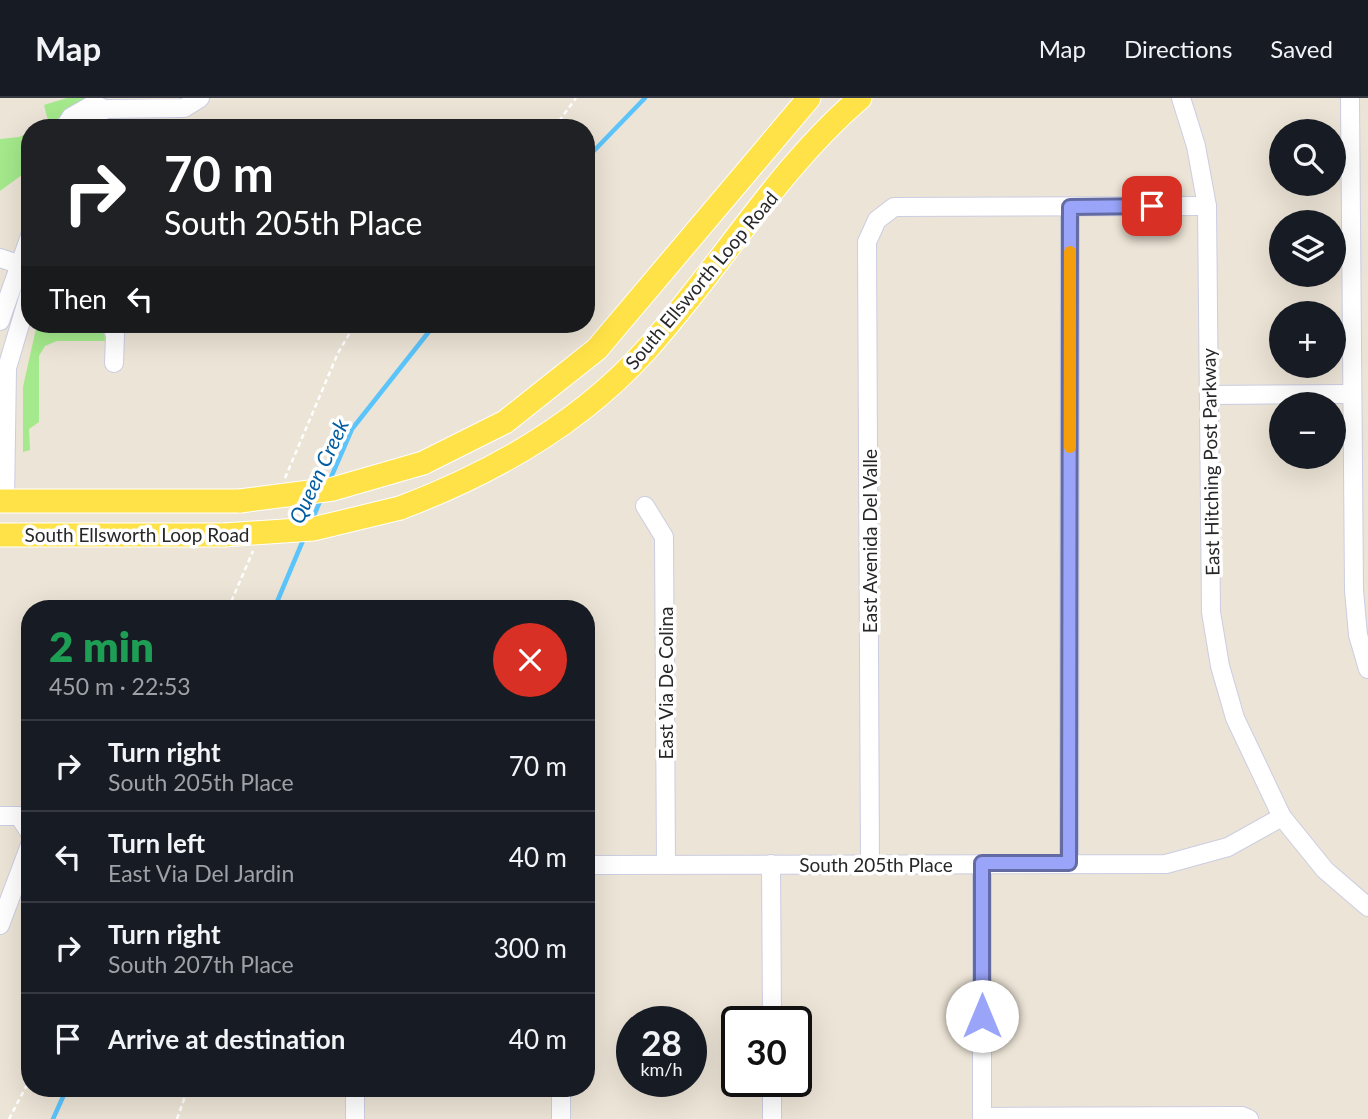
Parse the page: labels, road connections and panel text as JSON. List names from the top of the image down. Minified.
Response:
{"streets":{"main road":["South Ellsworth Loop Road"],"street":["East Hitching Post Parkway","East Avenida Del Valle","East Via De Colina","South 205th Place"]},"crossings":[["East Hitching Post Parkway","South 205th Place"],["East Avenida Del Valle","South 205th Place"],["East Via De Colina","South 205th Place"]],"water":["Queen Creek"],"page":{"header":"Map","nav":["Map","Directions","Saved"],"map_buttons":["+","−"],"turn":["70 m","South 205th Place"],"then":"Then","heading":["2 min","450 m · 22:53"],"list":[{"name":"Turn right","note":"South 205th Place","value":"70 m"},{"name":"Turn left","note":"East Via Del Jardin","value":"40 m"},{"name":"Turn right","note":"South 207th Place","value":"300 m"},{"name":"Arrive at destination","value":"40 m"}],"speed":"28 km/h","limit":"30"}}
